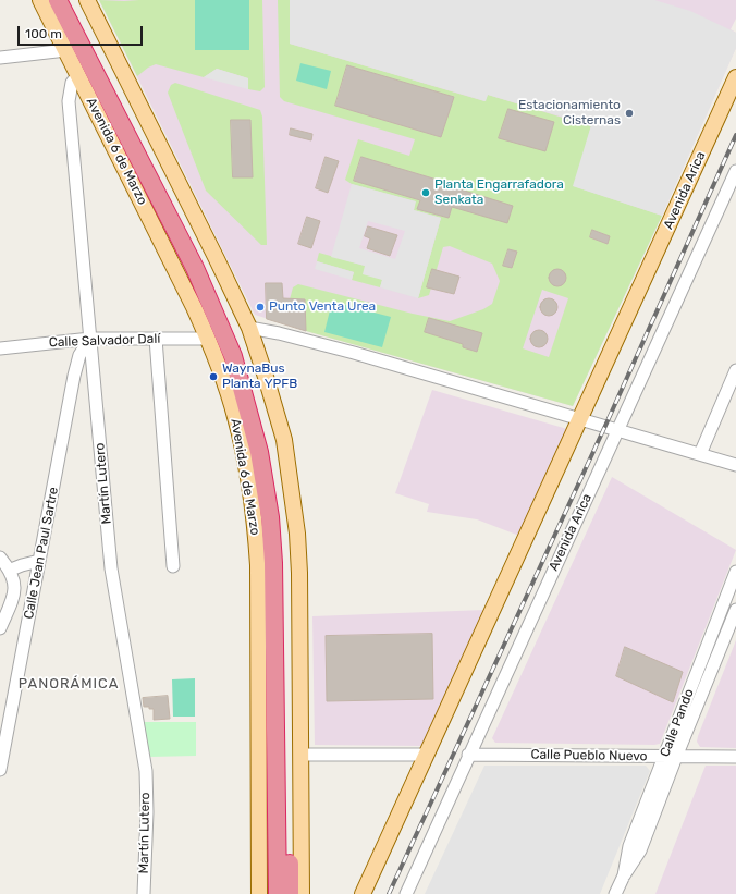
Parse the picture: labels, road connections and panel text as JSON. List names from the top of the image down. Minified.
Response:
{"streets":{"highway":["Avenida 6 de Marzo"],"main road":["Avenida Arica"],"street":["Calle Salvador Dalí","Martín Lutero","Calle Jean Paul Sartre","Calle Pando","Calle Pueblo Nuevo"]},"crossings":[["Avenida 6 de Marzo","Calle Salvador Dalí"],["Avenida 6 de Marzo","Martín Lutero"],["Avenida Arica","Calle Pueblo Nuevo"],["Calle Salvador Dalí","Martín Lutero"],["Calle Salvador Dalí","Calle Jean Paul Sartre"],["Martín Lutero","Calle Jean Paul Sartre"],["Calle Pando","Calle Pueblo Nuevo"]],"districts":["PANORÁMICA"],"places":["Estacionamiento Cisternas","Planta Engarrafadora Senkata","Punto Venta Urea","WaynaBus Planta YPFB"],"scale_bar":"100 m"}
